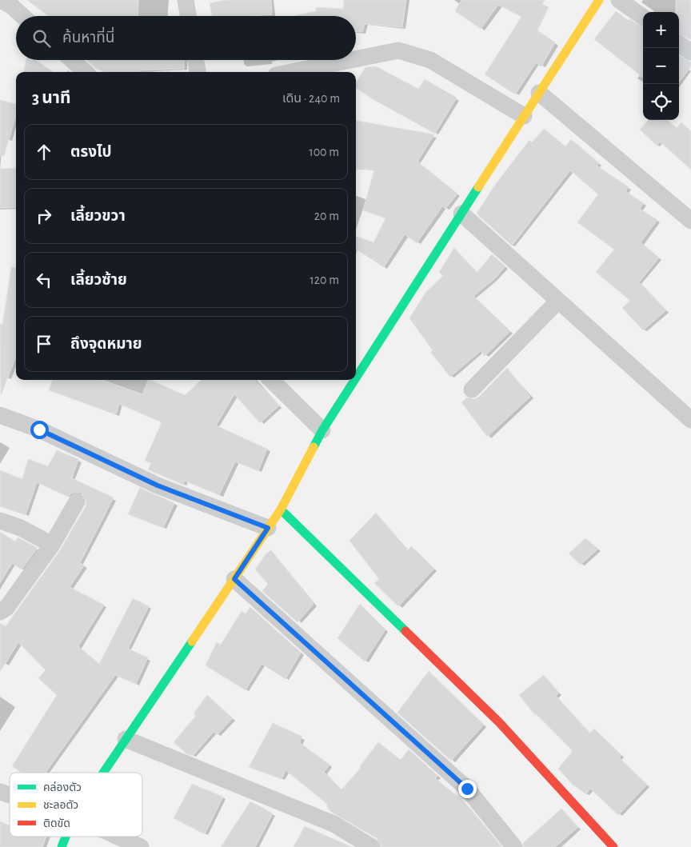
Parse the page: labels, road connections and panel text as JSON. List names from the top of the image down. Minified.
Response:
{"legend":["คล่องตัว","ชะลอตัว","ติดขัด"],"page":{"map_buttons":["+","−"],"search":"ค้นหาที่นี่","heading":["3 นาที","เดิน · 240 m"],"list":[["ตรงไป","100 m"],["เลี้ยวขวา","20 m"],["เลี้ยวซ้าย","120 m"],"ถึงจุดหมาย"]}}
